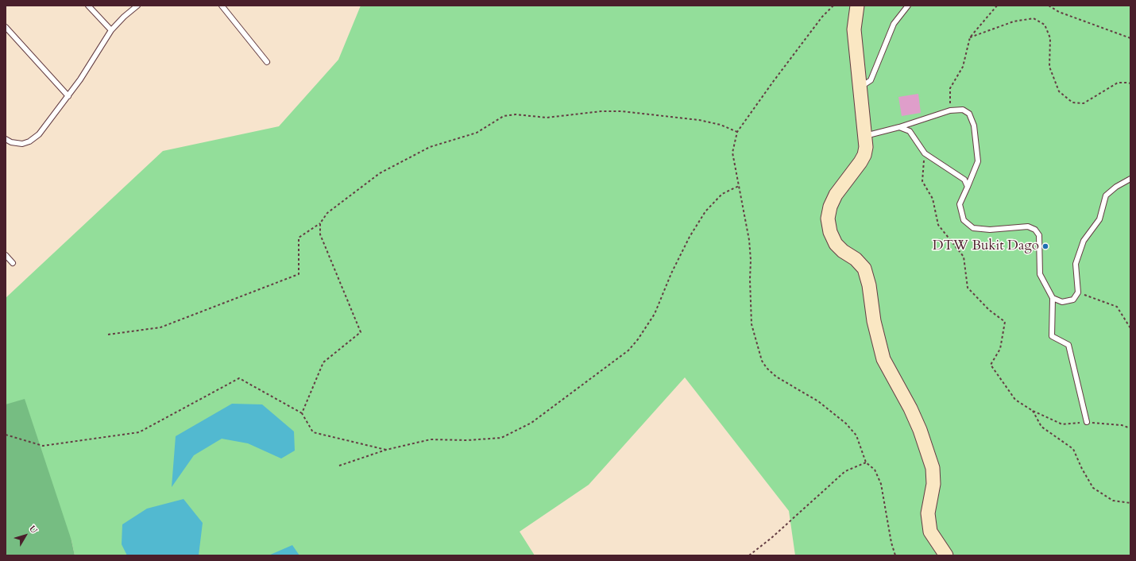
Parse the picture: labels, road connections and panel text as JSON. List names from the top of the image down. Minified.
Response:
{"places":["DTW Bukit Dago"],"north":"top right"}
